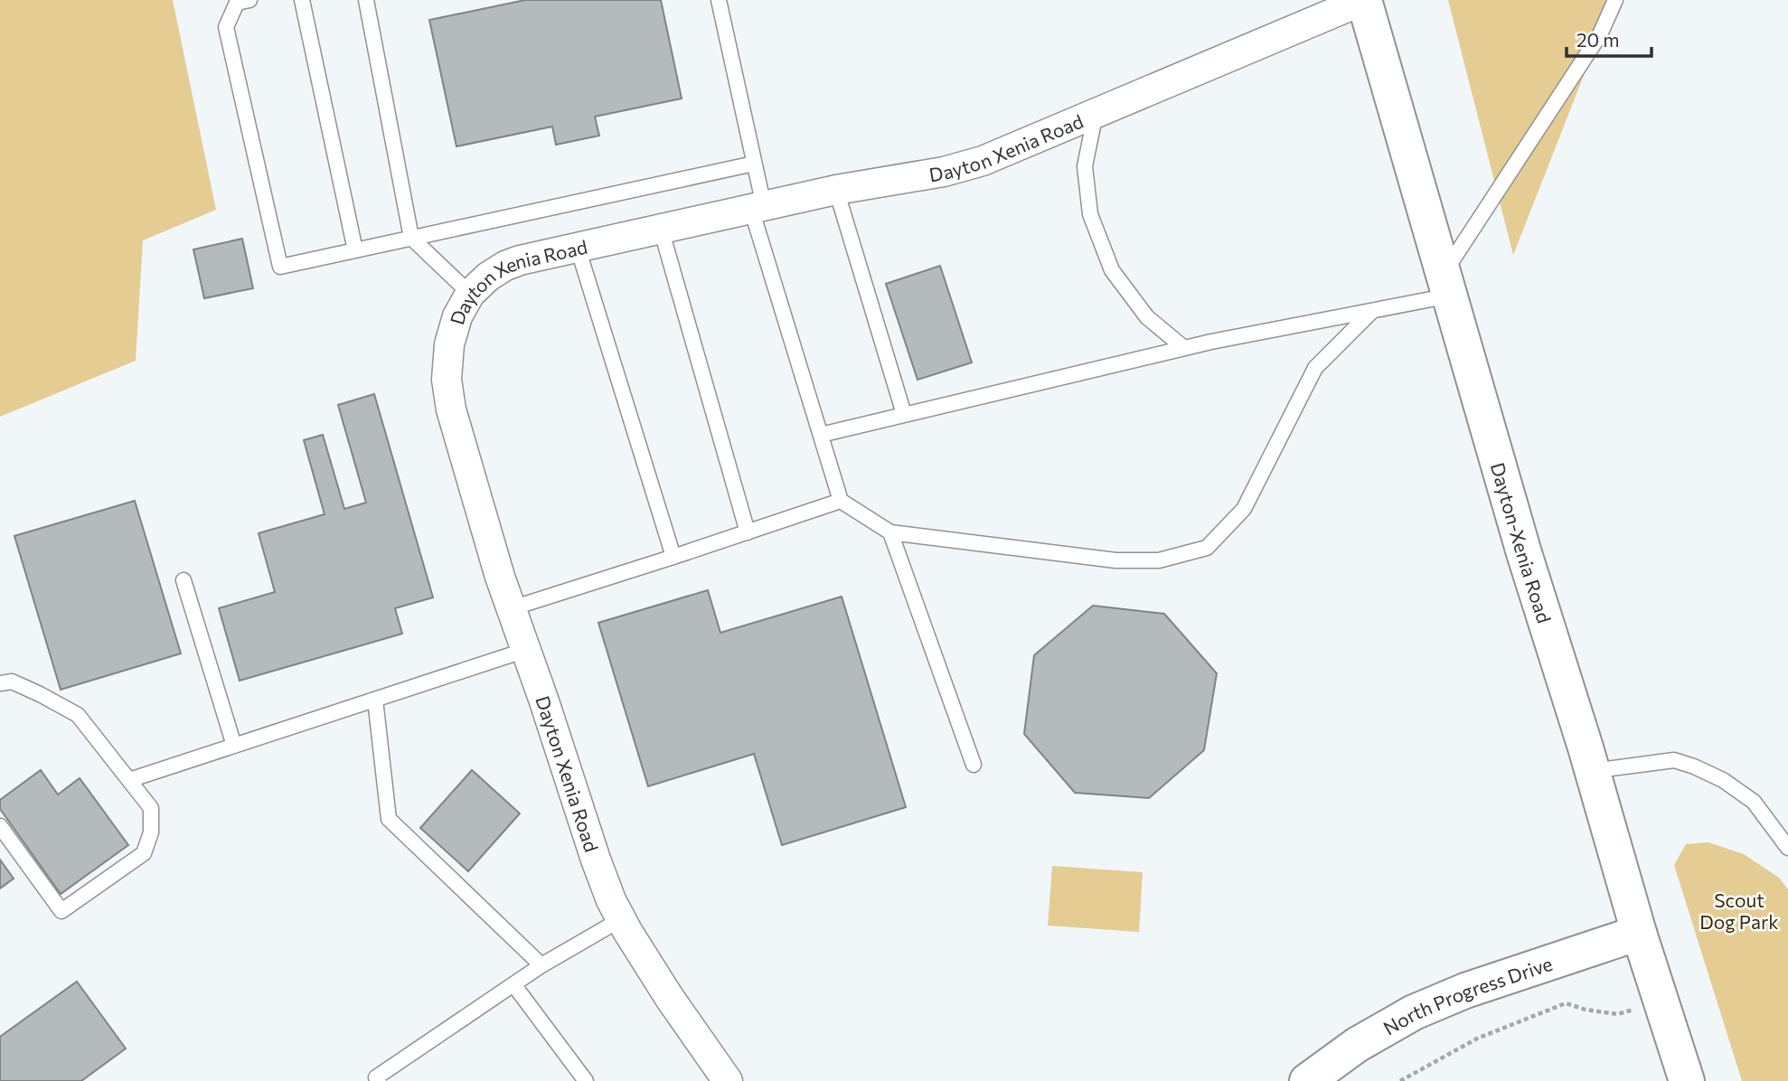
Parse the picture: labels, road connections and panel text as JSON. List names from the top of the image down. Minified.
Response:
{"streets":{"main road":["Dayton-Xenia Road","North Progress Drive"],"street":["Dayton Xenia Road"]},"crossings":[["Dayton Xenia Road","Dayton-Xenia Road"],["Dayton-Xenia Road","North Progress Drive"]],"parks":["Scout Dog Park"],"scale_bar":"20 m"}
